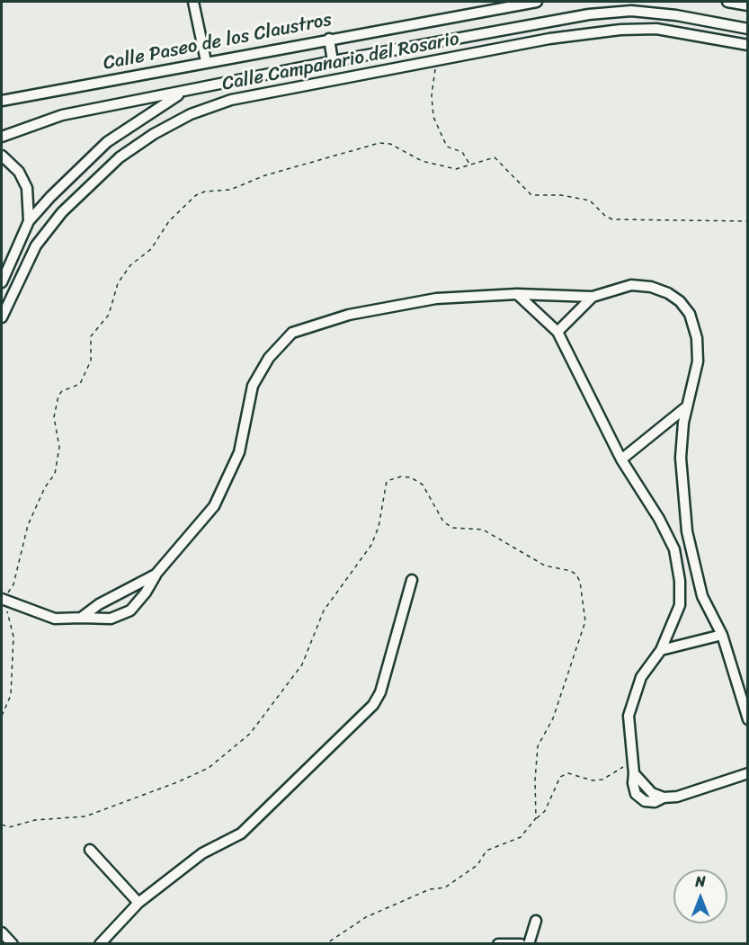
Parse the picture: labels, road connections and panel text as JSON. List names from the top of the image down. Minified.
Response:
{"streets":{"street":["Calle Paseo de los Claustros","Calle Campanario del Rosario"]},"north":"top"}
